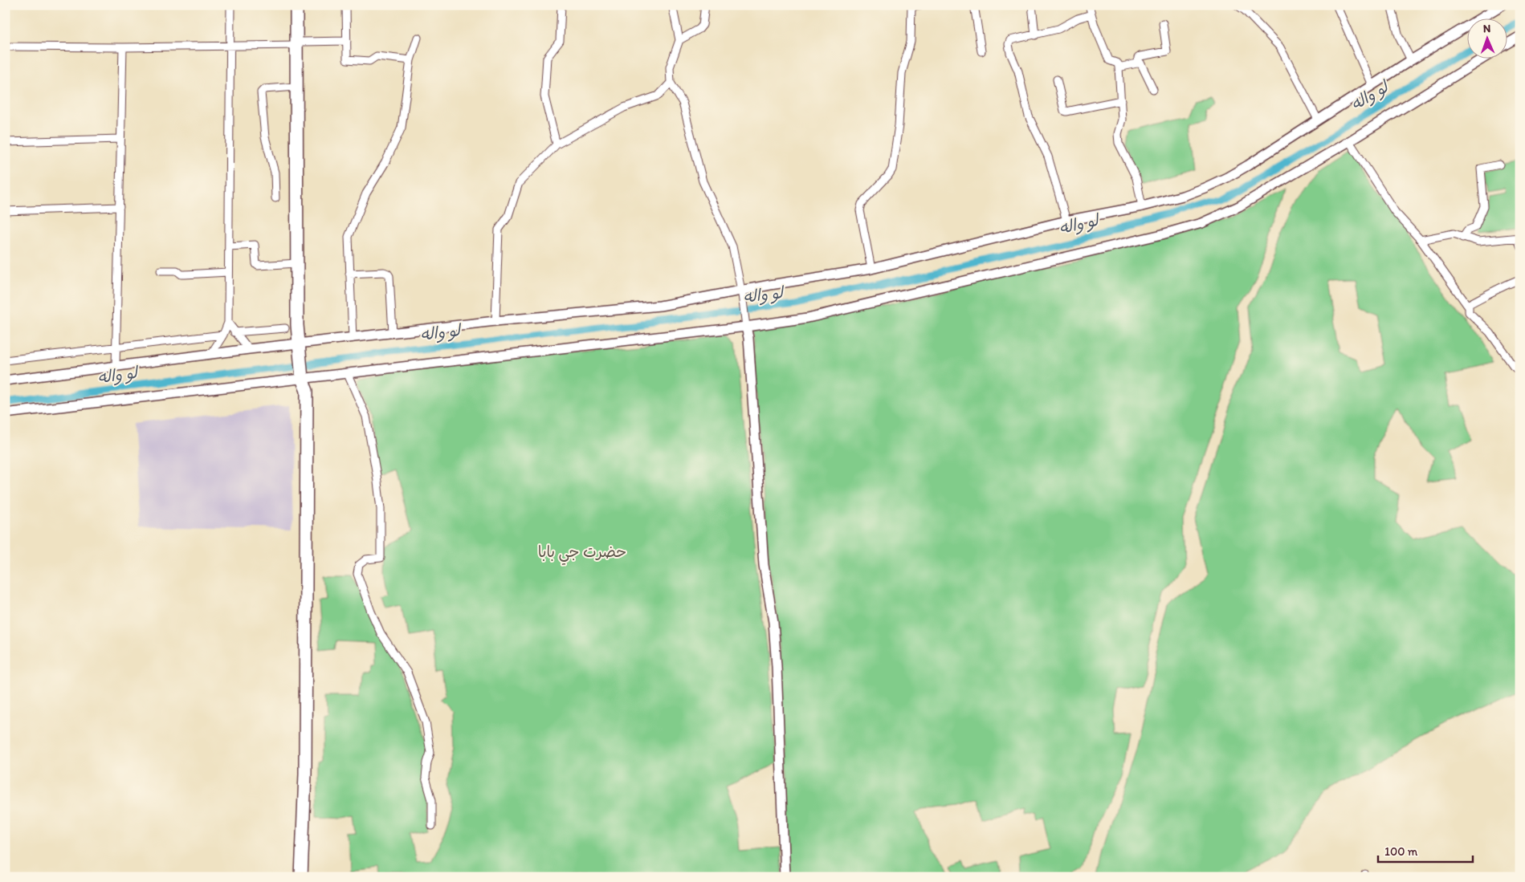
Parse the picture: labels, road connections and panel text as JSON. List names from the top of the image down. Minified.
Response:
{"water":["لو واله"],"parks":["حضرت جي بابا"],"scale_bar":"100 m","north":"top"}
